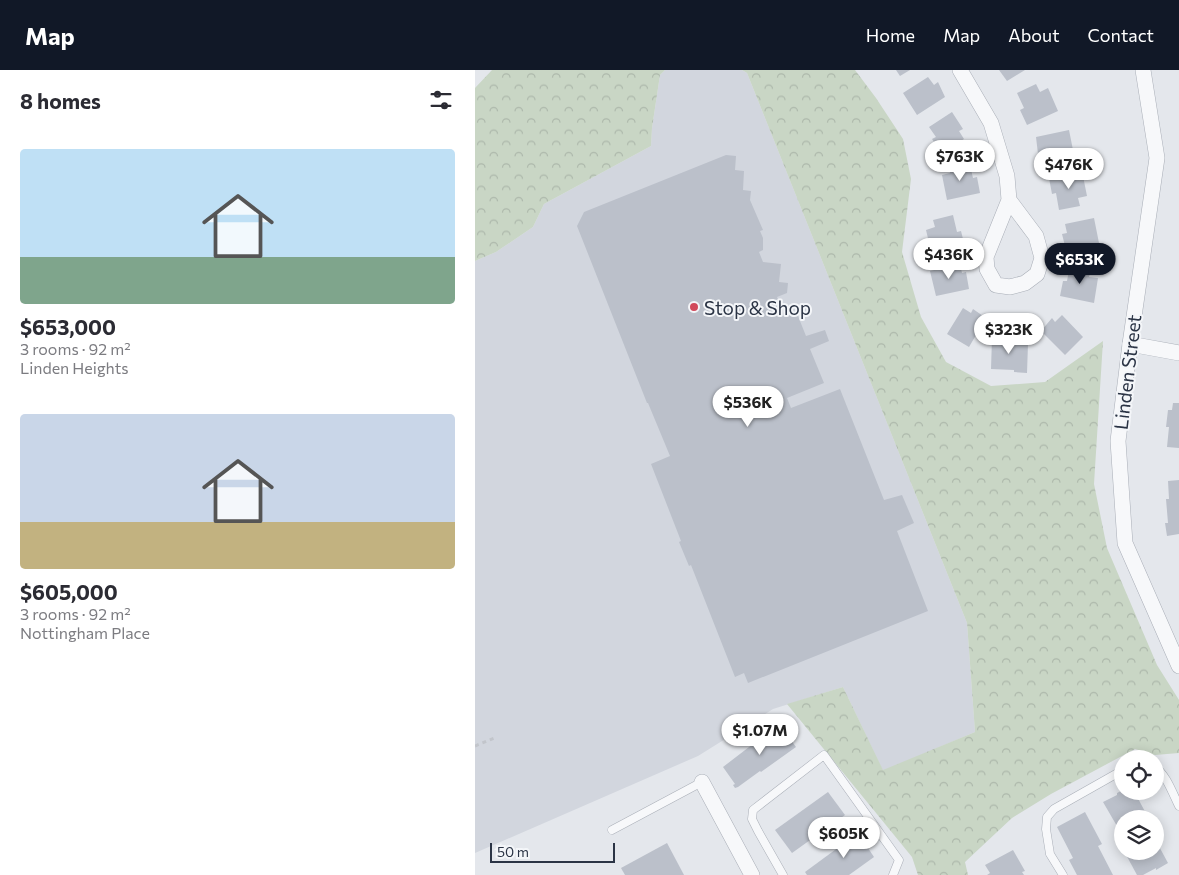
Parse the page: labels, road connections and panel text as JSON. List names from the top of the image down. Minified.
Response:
{"streets":{"street":["Linden Street"]},"places":["Stop & Shop"],"scale_bar":"50 m","page":{"header":"Map","nav":["Home","Map","About","Contact"],"heading":"8 homes","list":[{"name":"$653,000","note":"3 rooms · 92 m² · Linden Heights"},{"name":"$605,000","note":"3 rooms · 92 m² · Nottingham Place"}],"price":["$763K","$476K","$436K","$653K","$323K","$536K","$1.07M","$605K"],"scale":"50 m"}}
